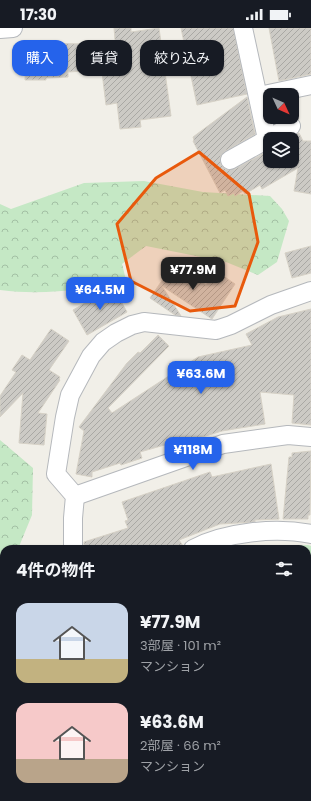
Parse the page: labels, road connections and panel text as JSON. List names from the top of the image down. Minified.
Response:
{"north":"bottom right","page":{"status":"17:30","chip":["購入","賃貸","絞り込み"],"price":["¥77.9M","¥64.5M","¥63.6M","¥118M"],"heading":"4件の物件","list":[{"name":"¥77.9M","note":"3部屋 · 101 m² · マンション"},{"name":"¥63.6M","note":"2部屋 · 66 m² · マンション"}]}}
